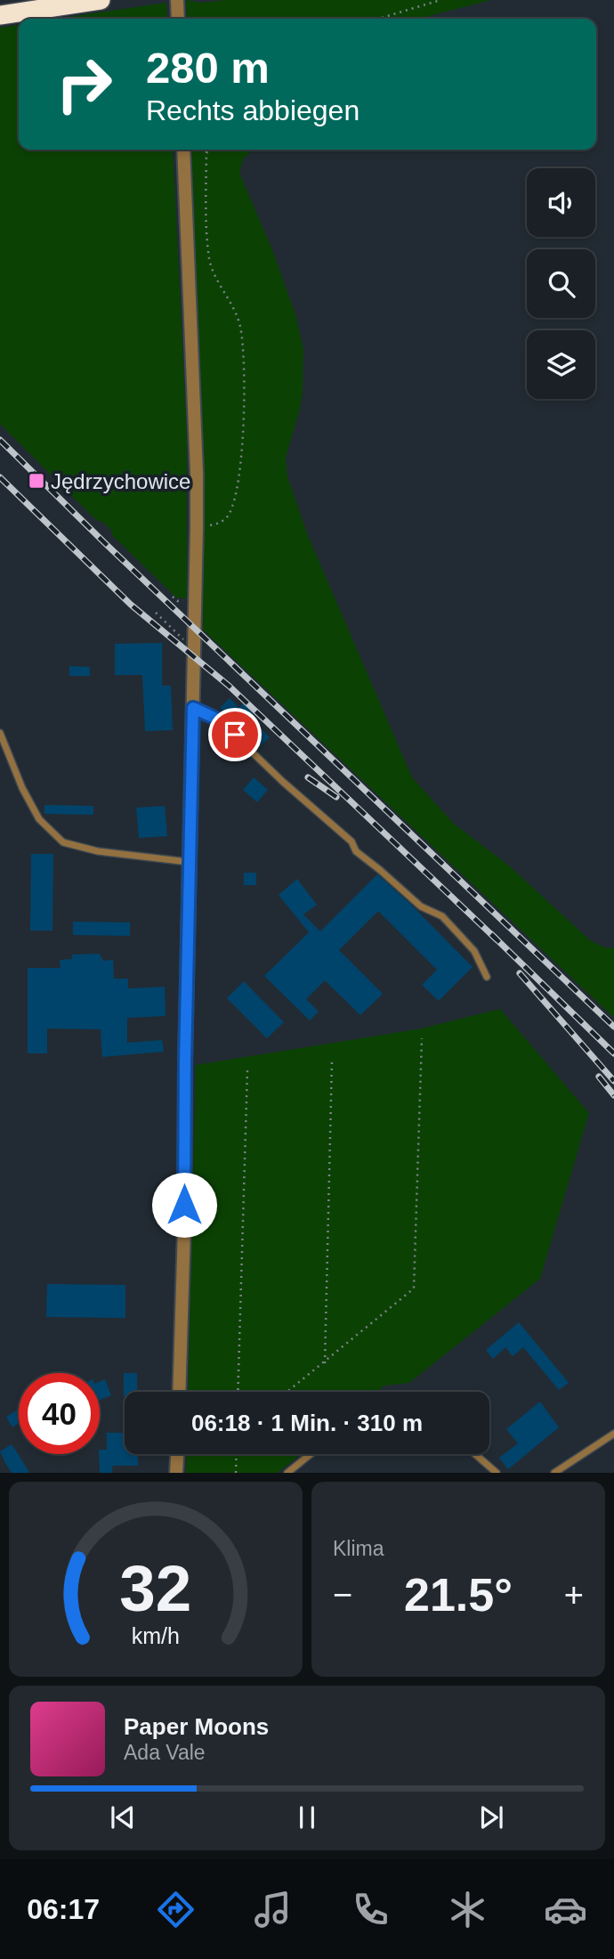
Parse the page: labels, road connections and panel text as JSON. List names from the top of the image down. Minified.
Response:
{"places":{"transit":["Jędrzychowice"]},"page":{"turn":["280 m","Rechts abbiegen"],"limit":"40","trip":"06:18 · 1 Min. · 310 m","tile":"Klima","heat":["−","21.5°","+"],"song":["Paper Moons","Ada Vale"],"tabs":"06:17","gauge":["32","km/h"]}}
